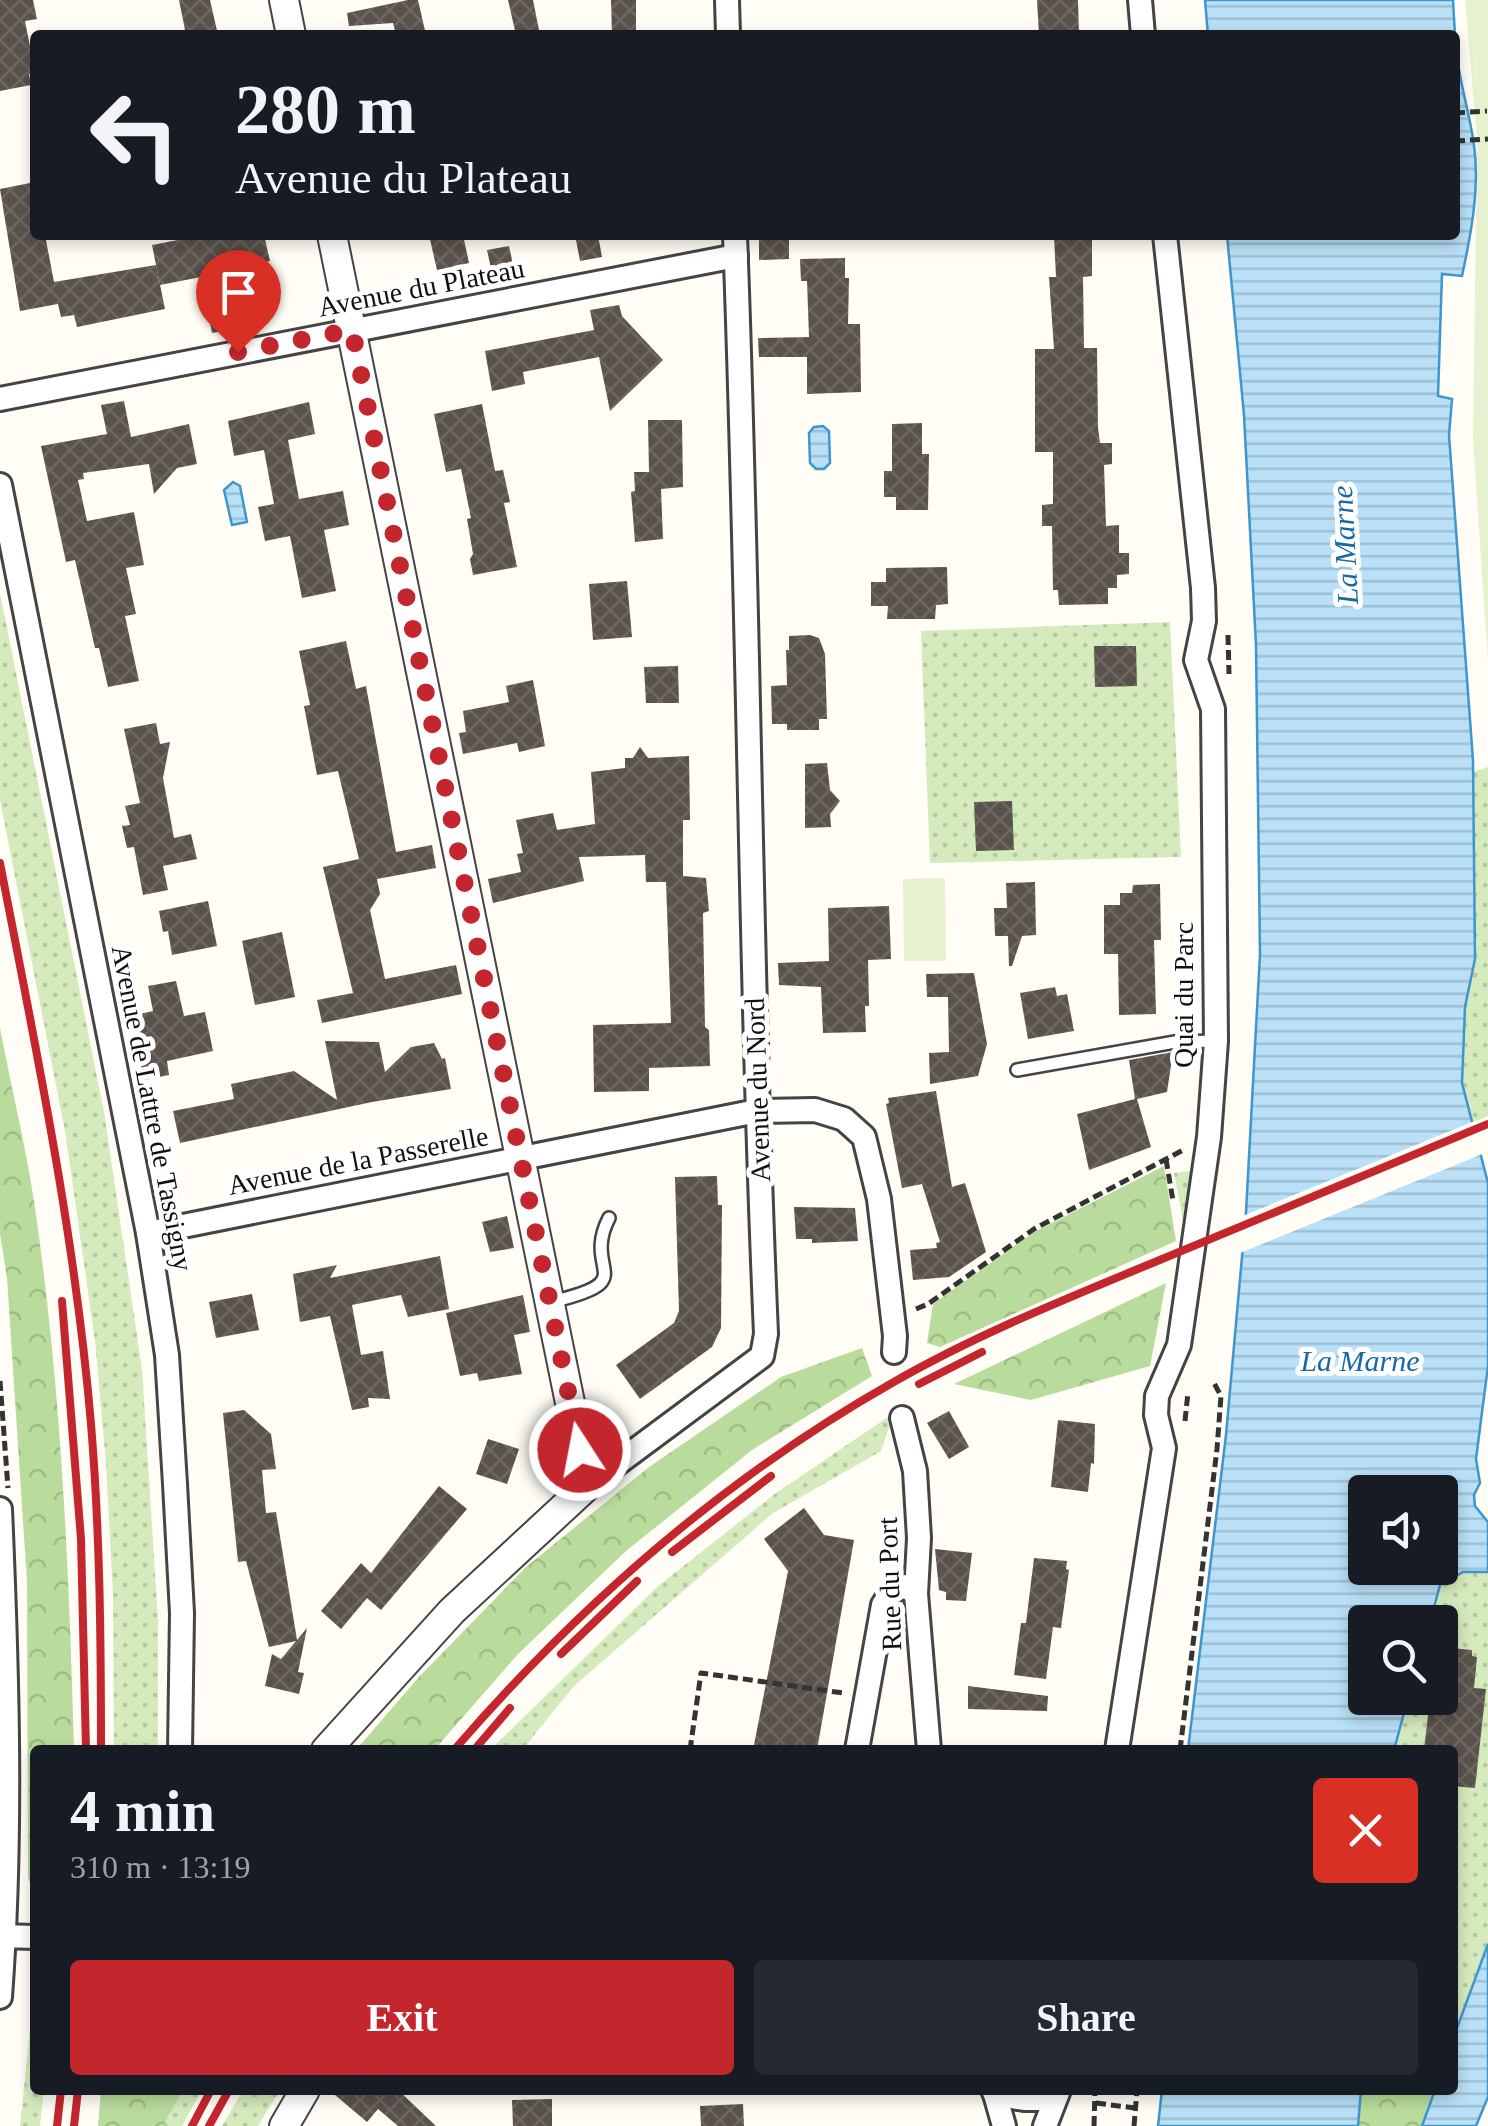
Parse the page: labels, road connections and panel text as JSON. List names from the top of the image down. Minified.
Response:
{"streets":{"street":["Avenue du Plateau","Quai du Parc","Avenue du Nord","Avenue de Lattre de Tassigny","Avenue de la Passerelle","Rue du Port"]},"crossings":[["Avenue du Plateau","Avenue du Nord"],["Avenue du Nord","Avenue de la Passerelle"],["Avenue de Lattre de Tassigny","Avenue de la Passerelle"]],"water":["La Marne"],"page":{"turn":["280 m","Avenue du Plateau"],"heading":["4 min","310 m · 13:19"],"buttons":["Exit","Share"]}}
